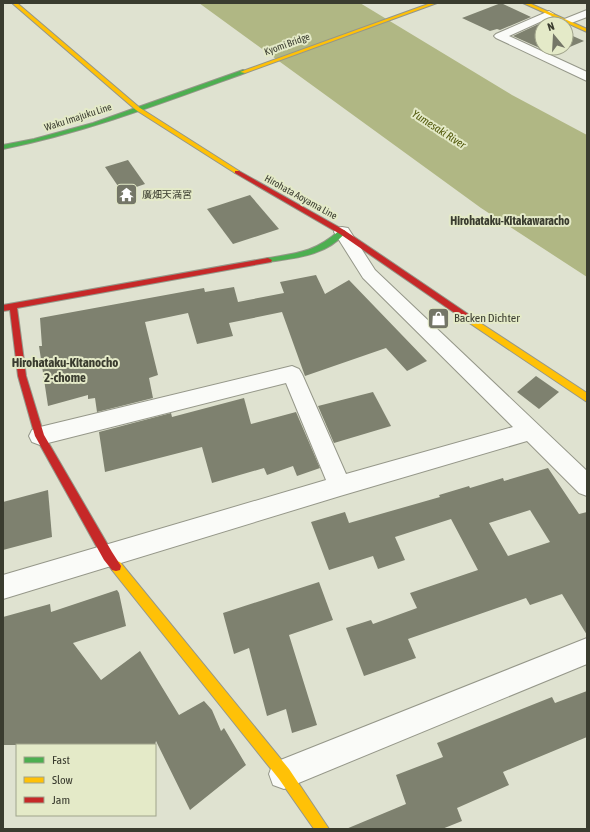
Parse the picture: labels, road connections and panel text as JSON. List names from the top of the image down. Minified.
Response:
{"streets":{"main road":["Kyomi Bridge","Waku Imajuku Line","Hirohata Aoyama Line"]},"crossings":[["Kyomi Bridge","Waku Imajuku Line"],["Waku Imajuku Line","Hirohata Aoyama Line"]],"districts":["Hirohataku-Kitakawaracho","Hirohataku-Kitanocho 2-chome"],"water":["Yumesaki River"],"places":{"temple":["廣畑天満宮"],"shop":["Backen Dichter"]},"legend":["Fast","Slow","Jam"],"north":"top"}
